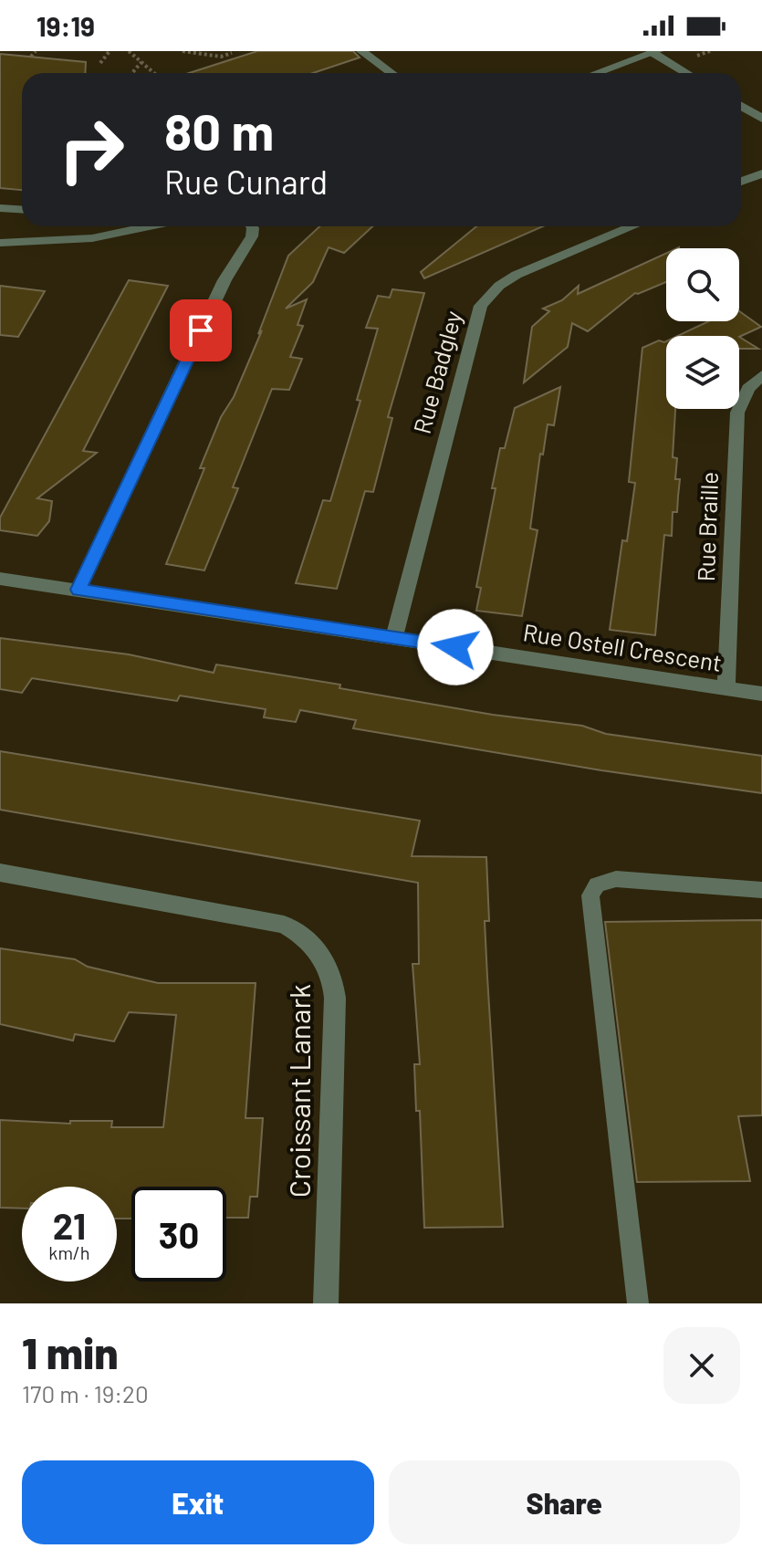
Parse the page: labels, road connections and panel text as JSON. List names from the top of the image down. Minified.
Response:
{"streets":{"street":["Rue Badgley","Rue Braille","Rue Ostell Crescent","Croissant Lanark"]},"crossings":[["Rue Badgley","Rue Ostell Crescent"],["Rue Braille","Rue Ostell Crescent"]],"page":{"status":"19:19","turn":["80 m","Rue Cunard"],"speed":"21 km/h","limit":"30","heading":["1 min","170 m · 19:20"],"buttons":["Exit","Share"]}}
